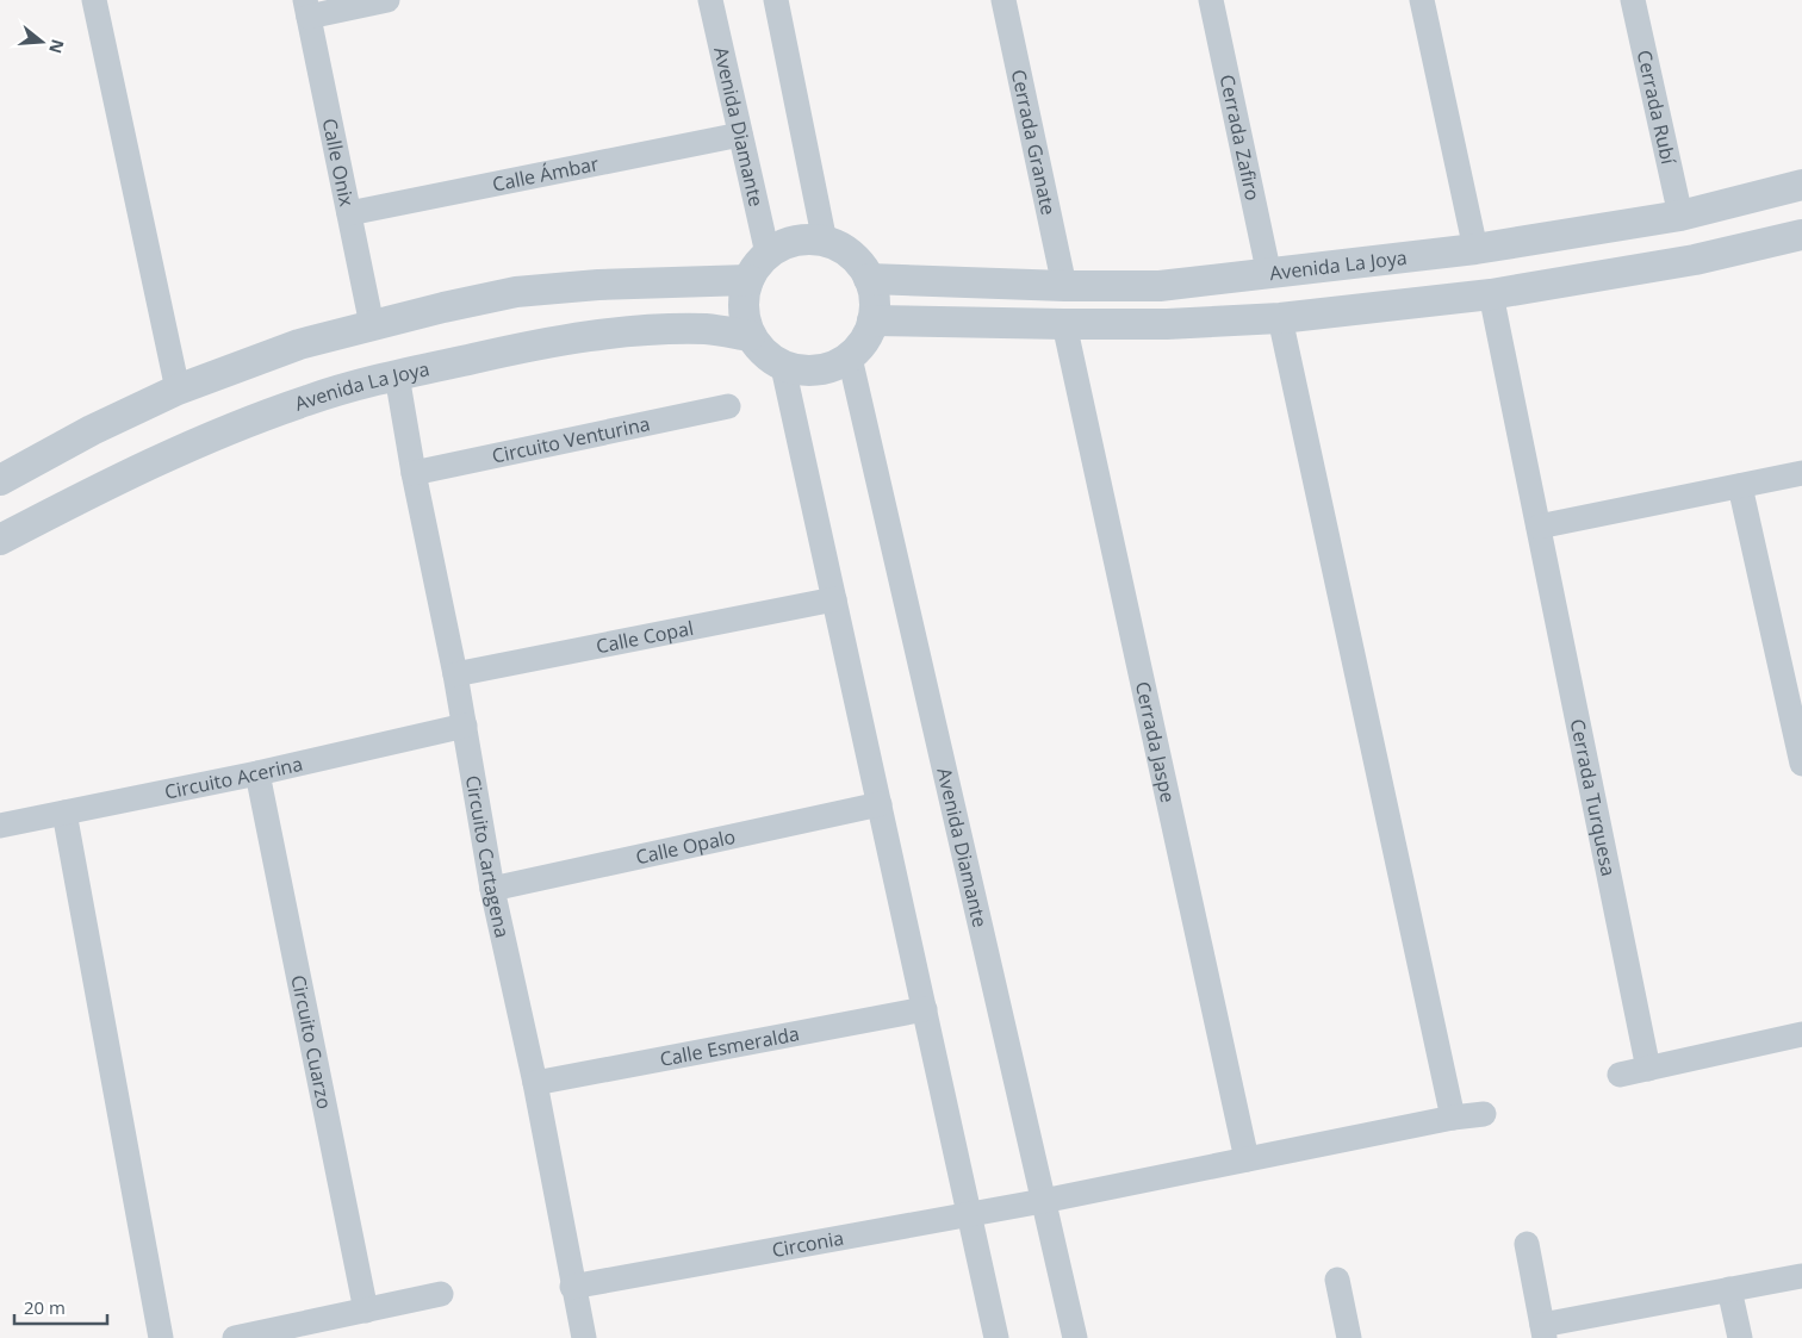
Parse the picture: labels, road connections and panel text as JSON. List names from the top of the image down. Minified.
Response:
{"streets":{"street":["Cerrada Rubí","Avenida Diamante","Cerrada Zafiro","Cerrada Granate","Calle Onix","Calle Ámbar","Avenida La Joya","Circuito Venturina","Calle Copal","Cerrada Jaspe","Circuito Acerina","Cerrada Turquesa","Calle Opalo","Circuito Cartagena","Circuito Cuarzo","Calle Esmeralda","Circonia"]},"crossings":[["Cerrada Rubí","Avenida La Joya"],["Avenida Diamante","Calle Ámbar"],["Avenida Diamante","Avenida La Joya"],["Avenida Diamante","Circonia"],["Cerrada Zafiro","Avenida La Joya"],["Cerrada Granate","Avenida La Joya"],["Calle Onix","Calle Ámbar"],["Avenida La Joya","Circuito Cartagena"],["Circuito Venturina","Circuito Cartagena"],["Calle Copal","Circuito Cartagena"],["Circuito Acerina","Circuito Cartagena"],["Circuito Acerina","Circuito Cuarzo"],["Calle Opalo","Circuito Cartagena"],["Circuito Cartagena","Calle Esmeralda"],["Circuito Cartagena","Circonia"]],"scale_bar":"20 m","north":"right"}
